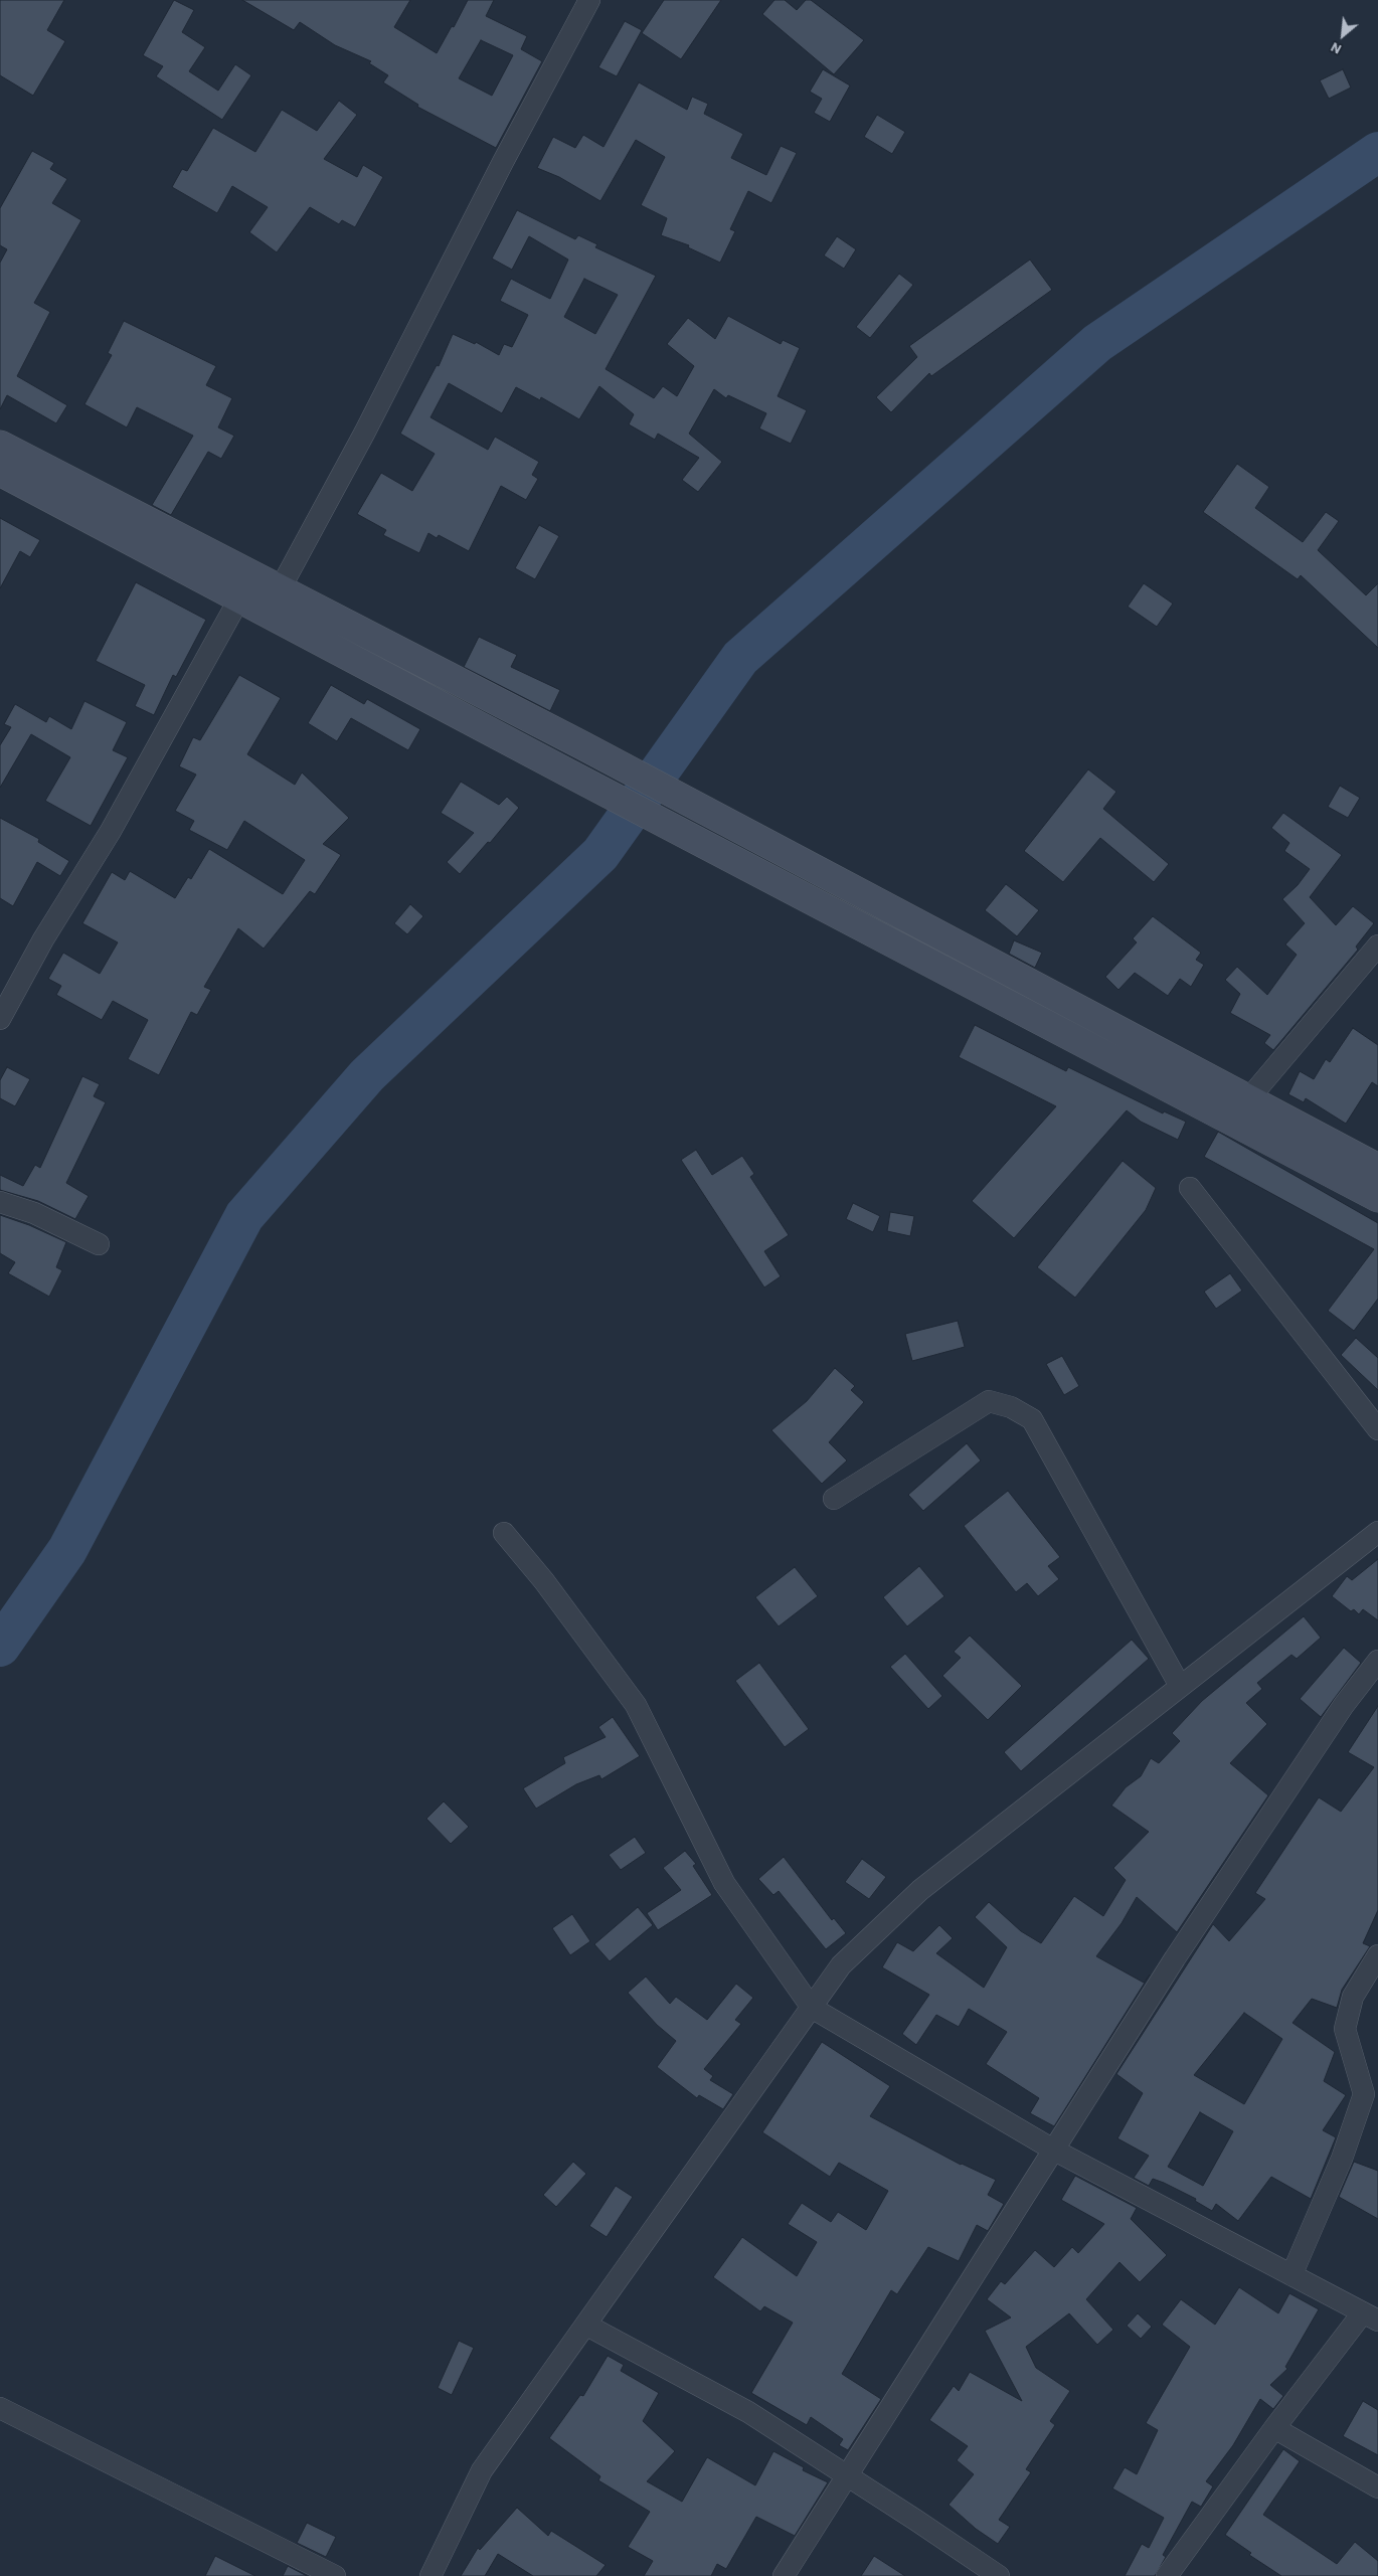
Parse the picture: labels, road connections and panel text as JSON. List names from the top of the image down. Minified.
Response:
{"north":"bottom left"}
